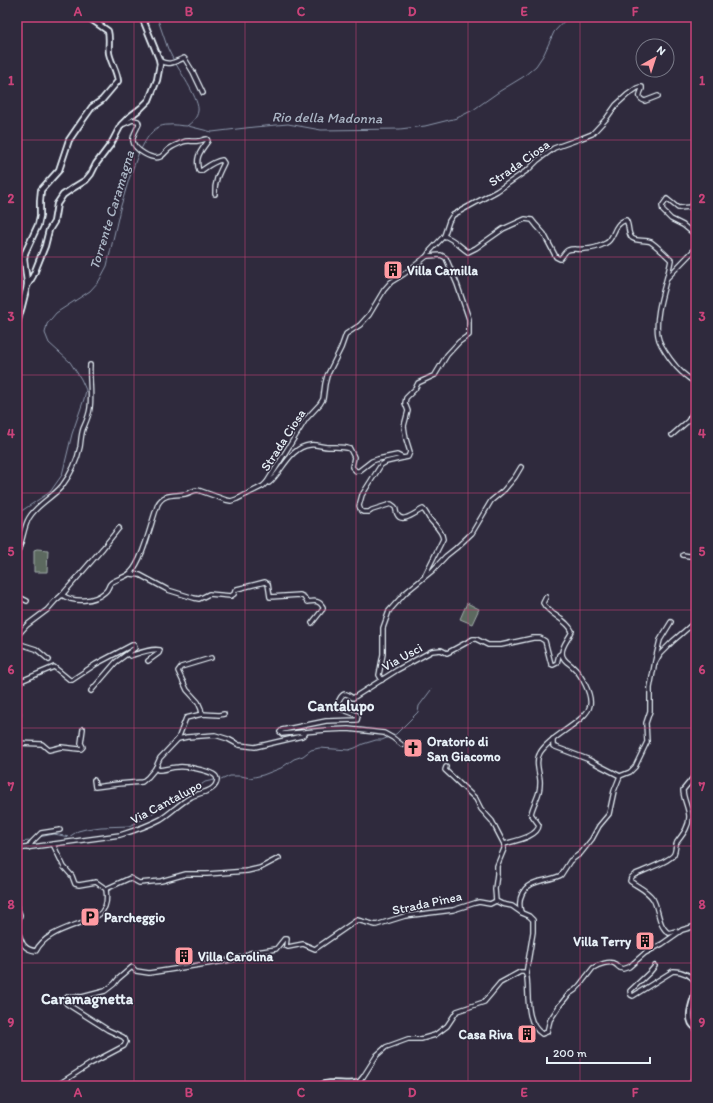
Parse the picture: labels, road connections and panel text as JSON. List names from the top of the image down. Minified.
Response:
{"streets":{"street":["Strada Ciosa","Via Usci","Via Cantalupo","Strada Pinea"]},"districts":["Cantalupo","Caramagnetta"],"water":["Rio della Madonna","Torrente Caramagna"],"places":{"building":["Villa Camilla","Villa Terry","Villa Carolina","Casa Riva"],"church":["Oratorio di San Giacomo"],"parking":["Parcheggio"]},"scale_bar":"200 m","north":"top right","grid":{"columns":["A","B","C","D","E","F"],"rows":["1","2","3","4","5","6","7","8","9"]}}
